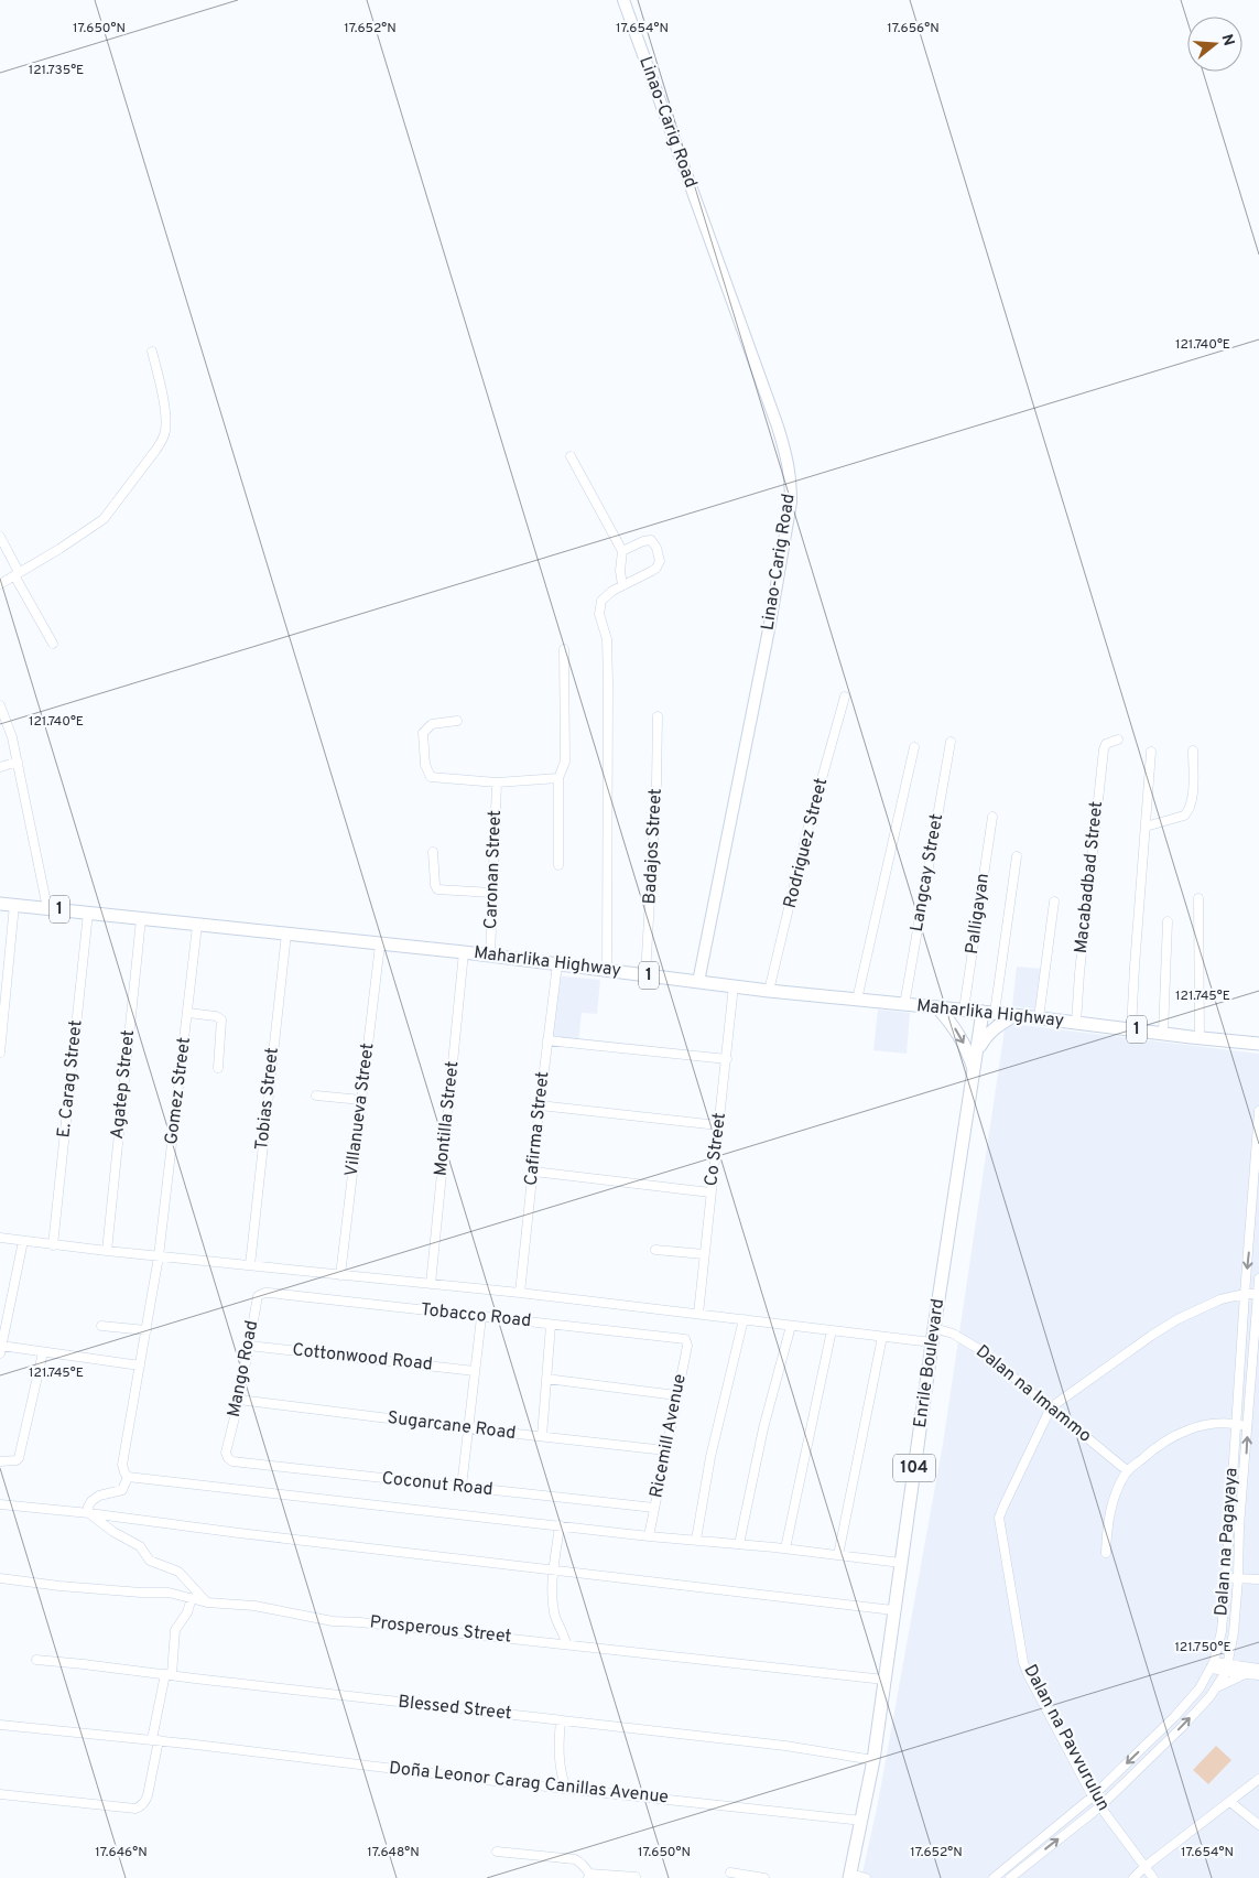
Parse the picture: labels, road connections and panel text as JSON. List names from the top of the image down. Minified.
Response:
{"streets":{"highway":["1","Maharlika Highway","Enrile Boulevard","104"],"main road":["Linao-Carig Road"],"street":["Rodriguez Street","Badajos Street","Caronan Street","Langcay Street","Macabadbad Street","Palligayan","E. Carag Street","Agatep Street","Gomez Street","Tobias Street","Villanueva Street","Montilla Street","Cafirma Street","Co Street","Tobacco Road","Cottonwood Road","Mango Road","Dalan na Imammo","Sugarcane Road","Ricemill Avenue","Coconut Road","Dalan na Pagayaya","Prosperous Street","Blessed Street","Dalan na Pavvurulun","Doña Leonor Carag Canillas Avenue"]},"crossings":[["Linao-Carig Road","Maharlika Highway"],["Rodriguez Street","Maharlika Highway"],["Badajos Street","Maharlika Highway"],["Caronan Street","Maharlika Highway"],["Langcay Street","Maharlika Highway"],["Macabadbad Street","Maharlika Highway"],["Palligayan","Maharlika Highway"],["Maharlika Highway","E. Carag Street"],["Maharlika Highway","Agatep Street"],["Maharlika Highway","Gomez Street"],["Maharlika Highway","Tobias Street"],["Maharlika Highway","Villanueva Street"],["Maharlika Highway","Montilla Street"],["Maharlika Highway","Cafirma Street"],["Maharlika Highway","Co Street"],["Maharlika Highway","Enrile Boulevard"],["Tobacco Road","Mango Road"],["Tobacco Road","Ricemill Avenue"],["Cottonwood Road","Mango Road"],["Enrile Boulevard","Dalan na Imammo"],["Enrile Boulevard","Prosperous Street"],["Enrile Boulevard","Blessed Street"],["Enrile Boulevard","Doña Leonor Carag Canillas Avenue"],["Mango Road","Sugarcane Road"],["Mango Road","Coconut Road"],["Dalan na Imammo","Dalan na Pavvurulun"],["Sugarcane Road","Ricemill Avenue"],["Ricemill Avenue","Coconut Road"],["Dalan na Pagayaya","Dalan na Pavvurulun"]],"north":"right","coordinates":["17.650°N","17.652°N","17.654°N","17.656°N","121.735°E","121.740°E","121.745°E","121.750°E","17.646°N","17.648°N"]}
